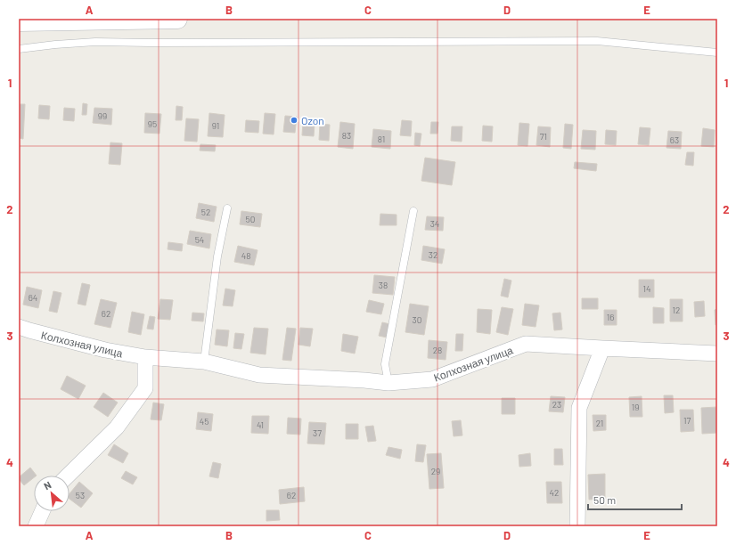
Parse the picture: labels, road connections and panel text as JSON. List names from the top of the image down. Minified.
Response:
{"streets":{"street":["Колхозная улица"]},"places":["Ozon"],"house_numbers":["99","95","91","83","71","81","63","52","50","34","54","32","48","38","14","64","12","62","16","30","28","23","19","17","45","21","41","37","29","42","53","62"],"scale_bar":"50 m","north":"top left","grid":{"columns":["A","B","C","D","E"],"rows":["1","2","3","4"]}}
